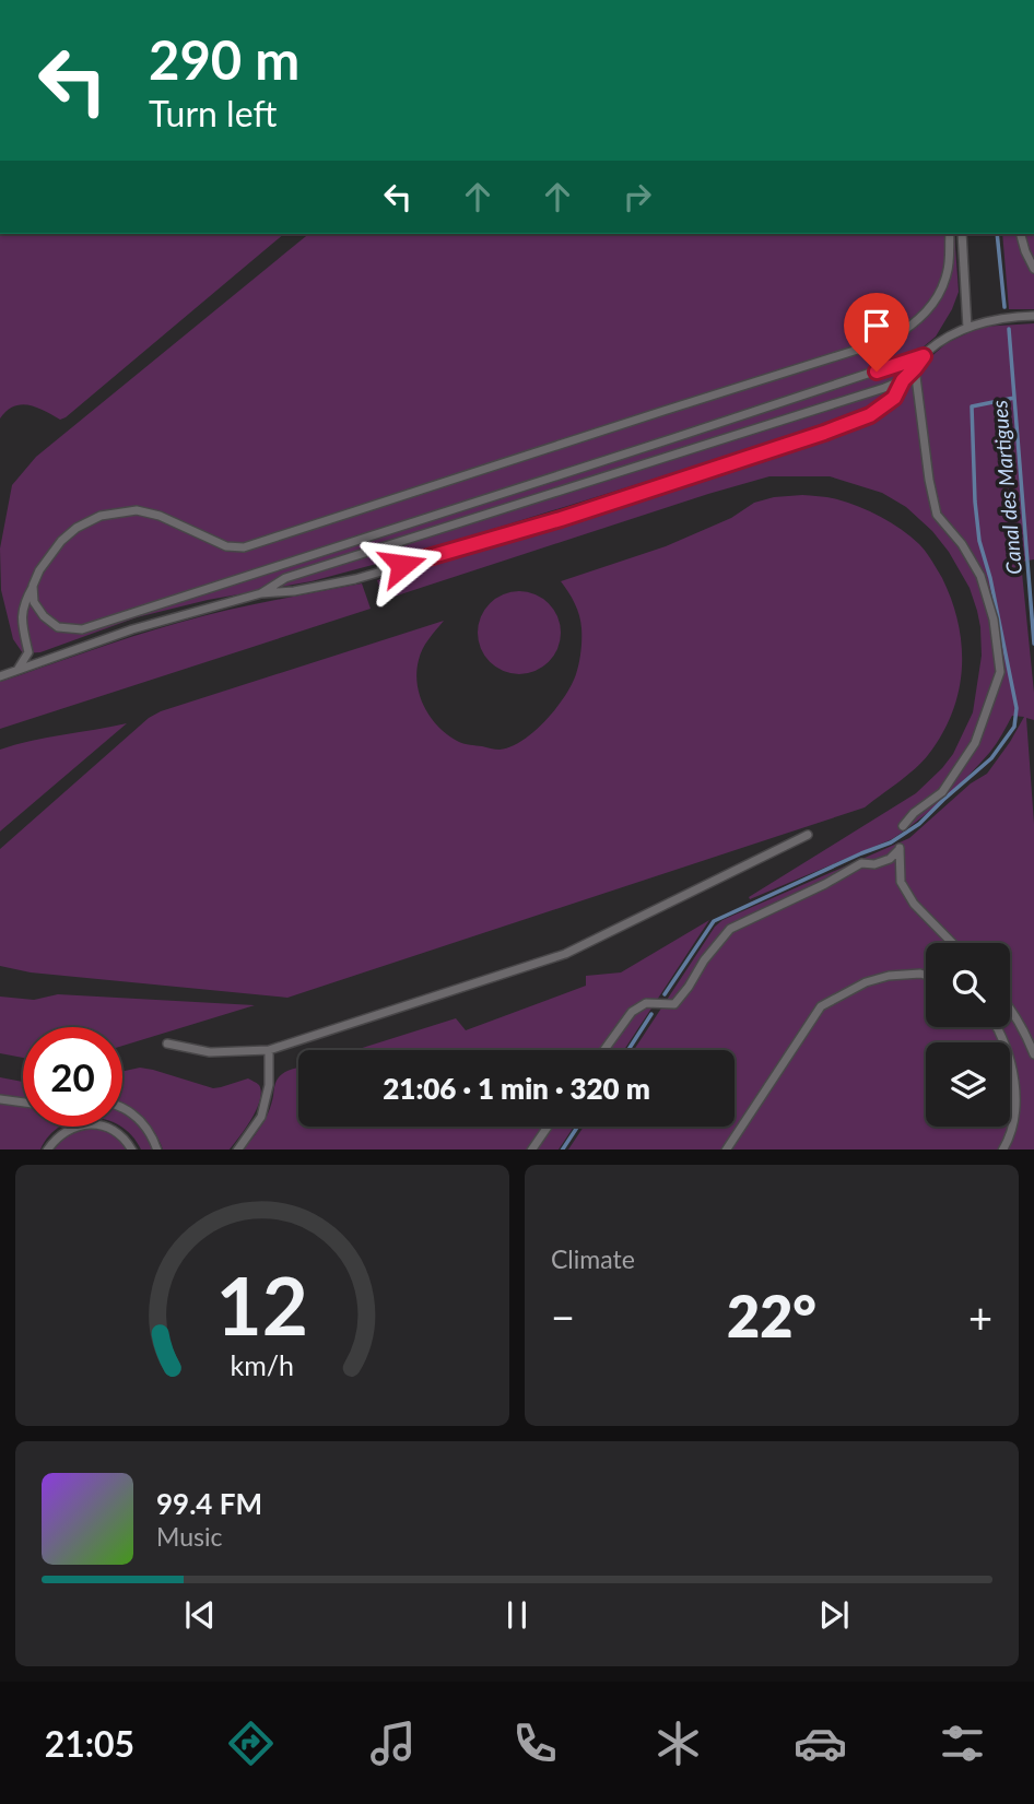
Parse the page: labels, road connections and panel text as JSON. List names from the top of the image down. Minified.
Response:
{"water":["Canal des Martigues"],"page":{"turn":["290 m","Turn left"],"limit":"20","trip":"21:06 · 1 min · 320 m","tile":"Climate","heat":["−","22°","+"],"song":["99.4 FM","Music"],"tabs":"21:05","gauge":["12","km/h"]}}
